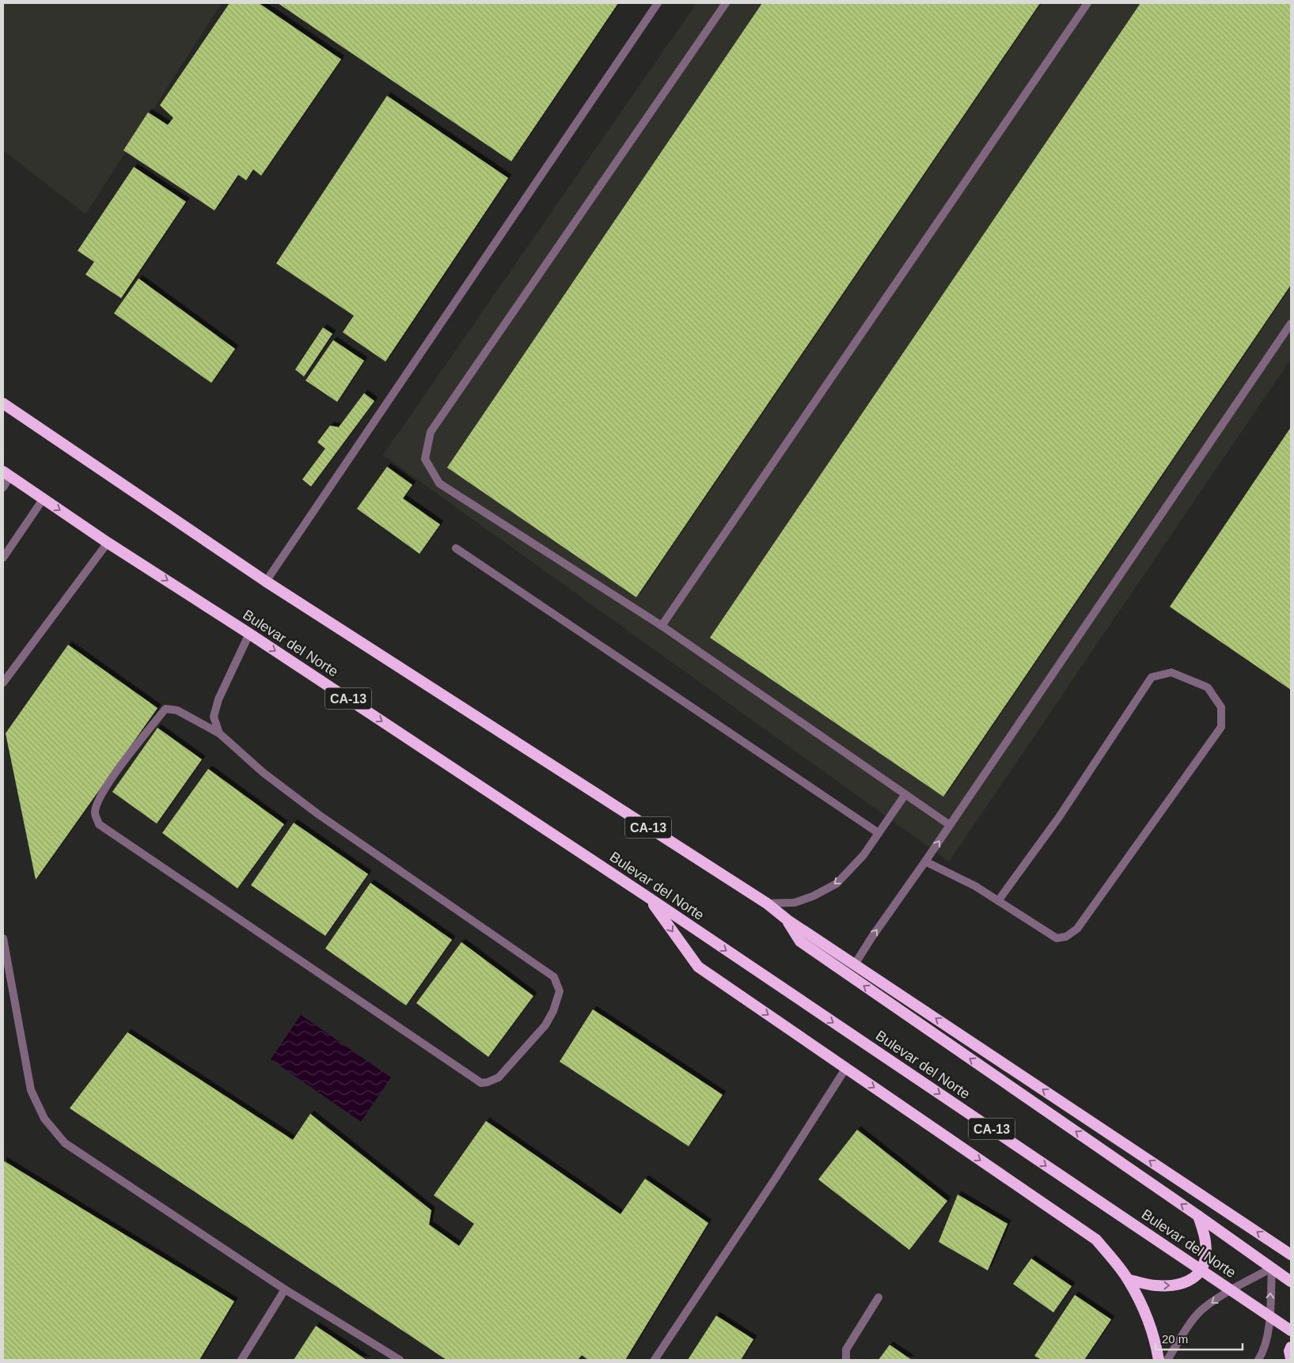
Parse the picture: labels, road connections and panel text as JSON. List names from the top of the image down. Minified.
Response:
{"streets":{"highway":["Bulevar del Norte","CA-13"]},"scale_bar":"20 m"}
